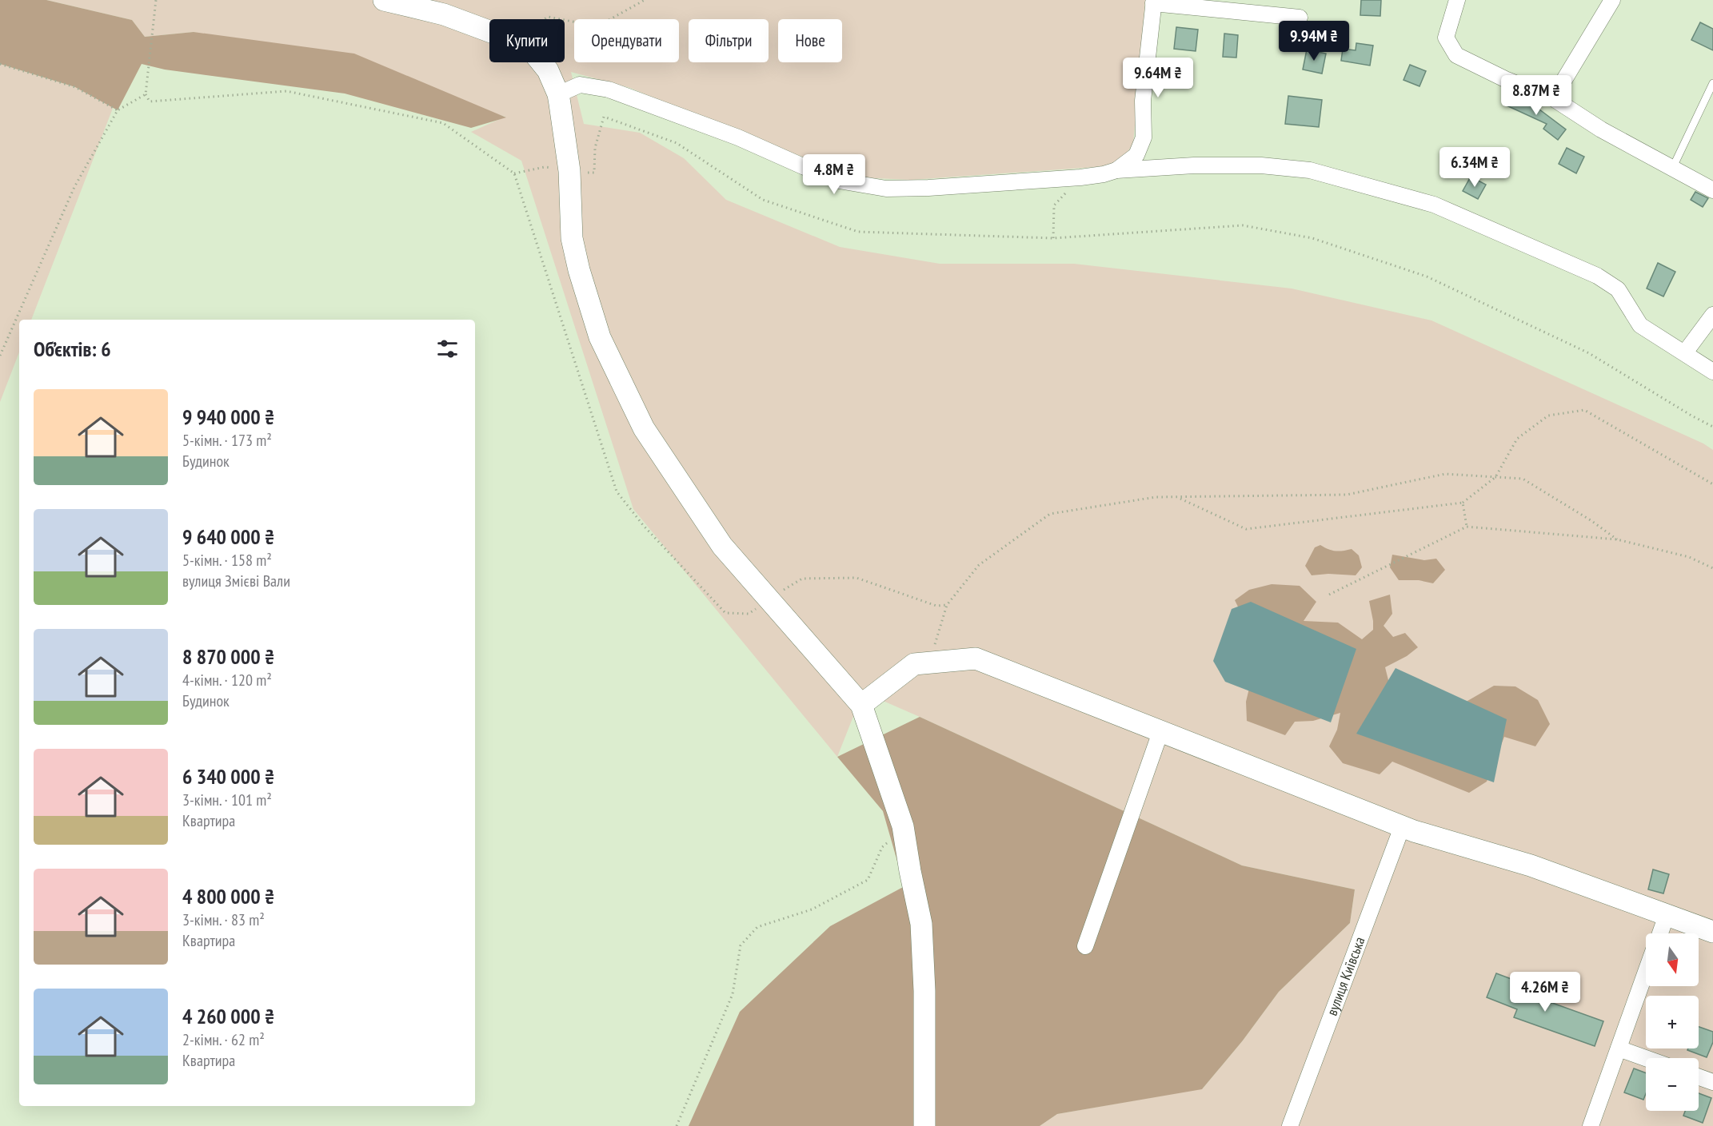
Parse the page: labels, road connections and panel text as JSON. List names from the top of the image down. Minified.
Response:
{"streets":{"street":["вулиця Київська"]},"north":"bottom","page":{"chip":["Купити","Орендувати","Фільтри","Нове"],"price":["9.94M ₴","9.64M ₴","8.87M ₴","6.34M ₴","4.8M ₴","4.26M ₴"],"heading":"Об’єктів: 6","list":[{"name":"9 940 000 ₴","note":"5-кімн. · 173 m² · Будинок"},{"name":"9 640 000 ₴","note":"5-кімн. · 158 m² · вулиця Змієві Вали"},{"name":"8 870 000 ₴","note":"4-кімн. · 120 m² · Будинок"},{"name":"6 340 000 ₴","note":"3-кімн. · 101 m² · Квартира"},{"name":"4 800 000 ₴","note":"3-кімн. · 83 m² · Квартира"},{"name":"4 260 000 ₴","note":"2-кімн. · 62 m² · Квартира"}],"map_buttons":["+","−"]}}
